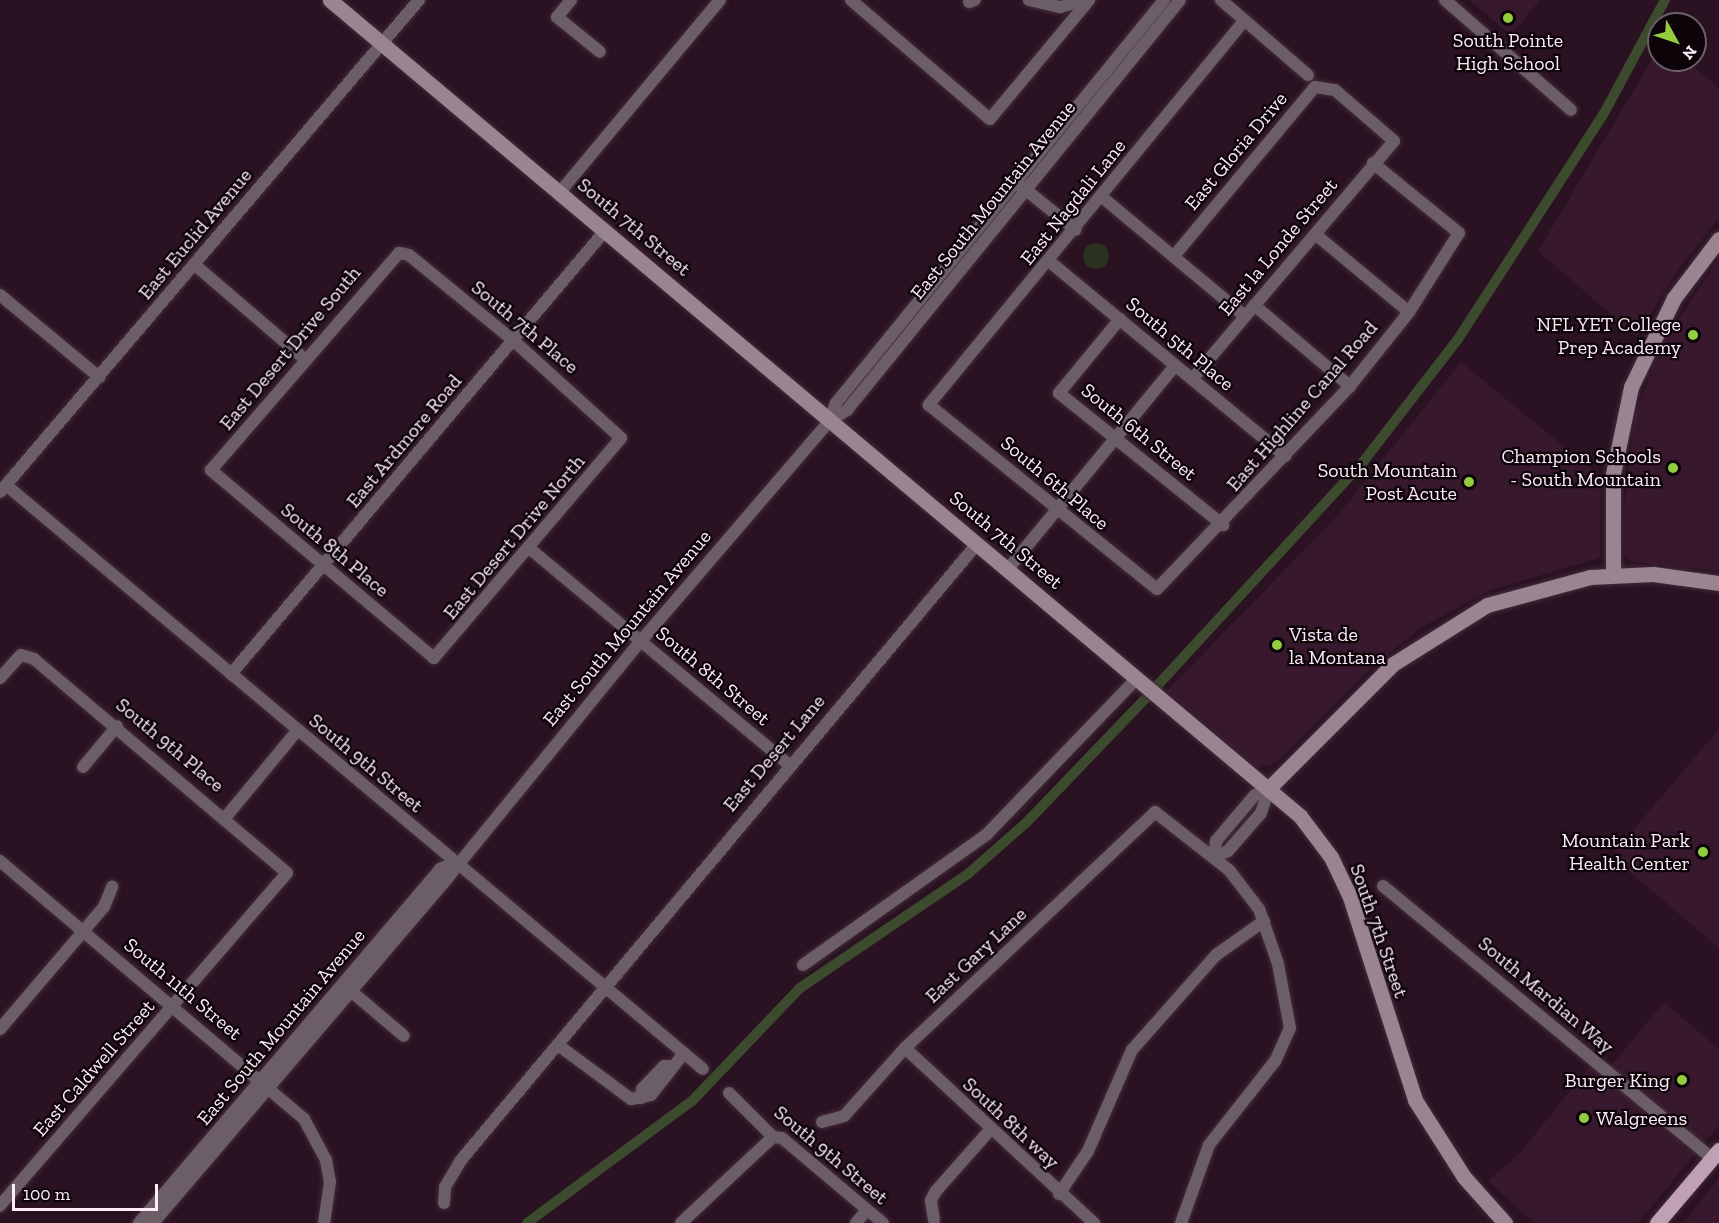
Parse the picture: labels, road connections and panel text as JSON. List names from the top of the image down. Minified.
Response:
{"streets":{"main road":["South 7th Street"],"street":["East Gloria Drive","East South Mountain Avenue","East Nagdali Lane","East Euclid Avenue","East la Londe Street","South 7th Place","South 5th Place","East Desert Drive South","East Highline Canal Road","South 6th Street","East Ardmore Road","South 6th Place","East Desert Drive North","South 8th Place","South 8th Street","South 9th Place","East Desert Lane","South 9th Street","East Gary Lane","South 11th Street","South Mardian Way","East Caldwell Street","South 8th way"]},"crossings":[["East Gloria Drive","East la Londe Street"],["East South Mountain Avenue","South 7th Street"],["East South Mountain Avenue","South 8th Street"],["East South Mountain Avenue","South 9th Street"],["East South Mountain Avenue","South 11th Street"],["East Nagdali Lane","South 5th Place"],["East Nagdali Lane","South 6th Place"],["South 7th Street","East Euclid Avenue"],["South 7th Street","East Ardmore Road"],["South 7th Street","East Desert Lane"],["East Euclid Avenue","South 9th Street"],["East la Londe Street","South 5th Place"],["East la Londe Street","East Highline Canal Road"],["South 7th Place","East Desert Drive South"],["South 7th Place","East Ardmore Road"],["South 7th Place","East Desert Drive North"],["South 5th Place","East Highline Canal Road"],["South 5th Place","South 6th Street"],["East Desert Drive South","South 8th Place"],["East Highline Canal Road","South 6th Street"],["East Highline Canal Road","South 6th Place"],["East Ardmore Road","South 8th Place"],["East Ardmore Road","South 9th Street"],["East Desert Drive North","South 8th Place"],["East Desert Drive North","South 8th Street"],["South 8th Street","East Desert Lane"],["South 9th Place","East Caldwell Street"],["East Desert Lane","South 9th Street"],["East Gary Lane","South 8th way"],["South 11th Street","East Caldwell Street"]],"places":["South Pointe High School","NFL YET College Prep Academy","Champion Schools - South Mountain","South Mountain Post Acute","Vista de la Montana","Mountain Park Health Center","Burger King","Walgreens"],"scale_bar":"100 m","north":"bottom right"}
